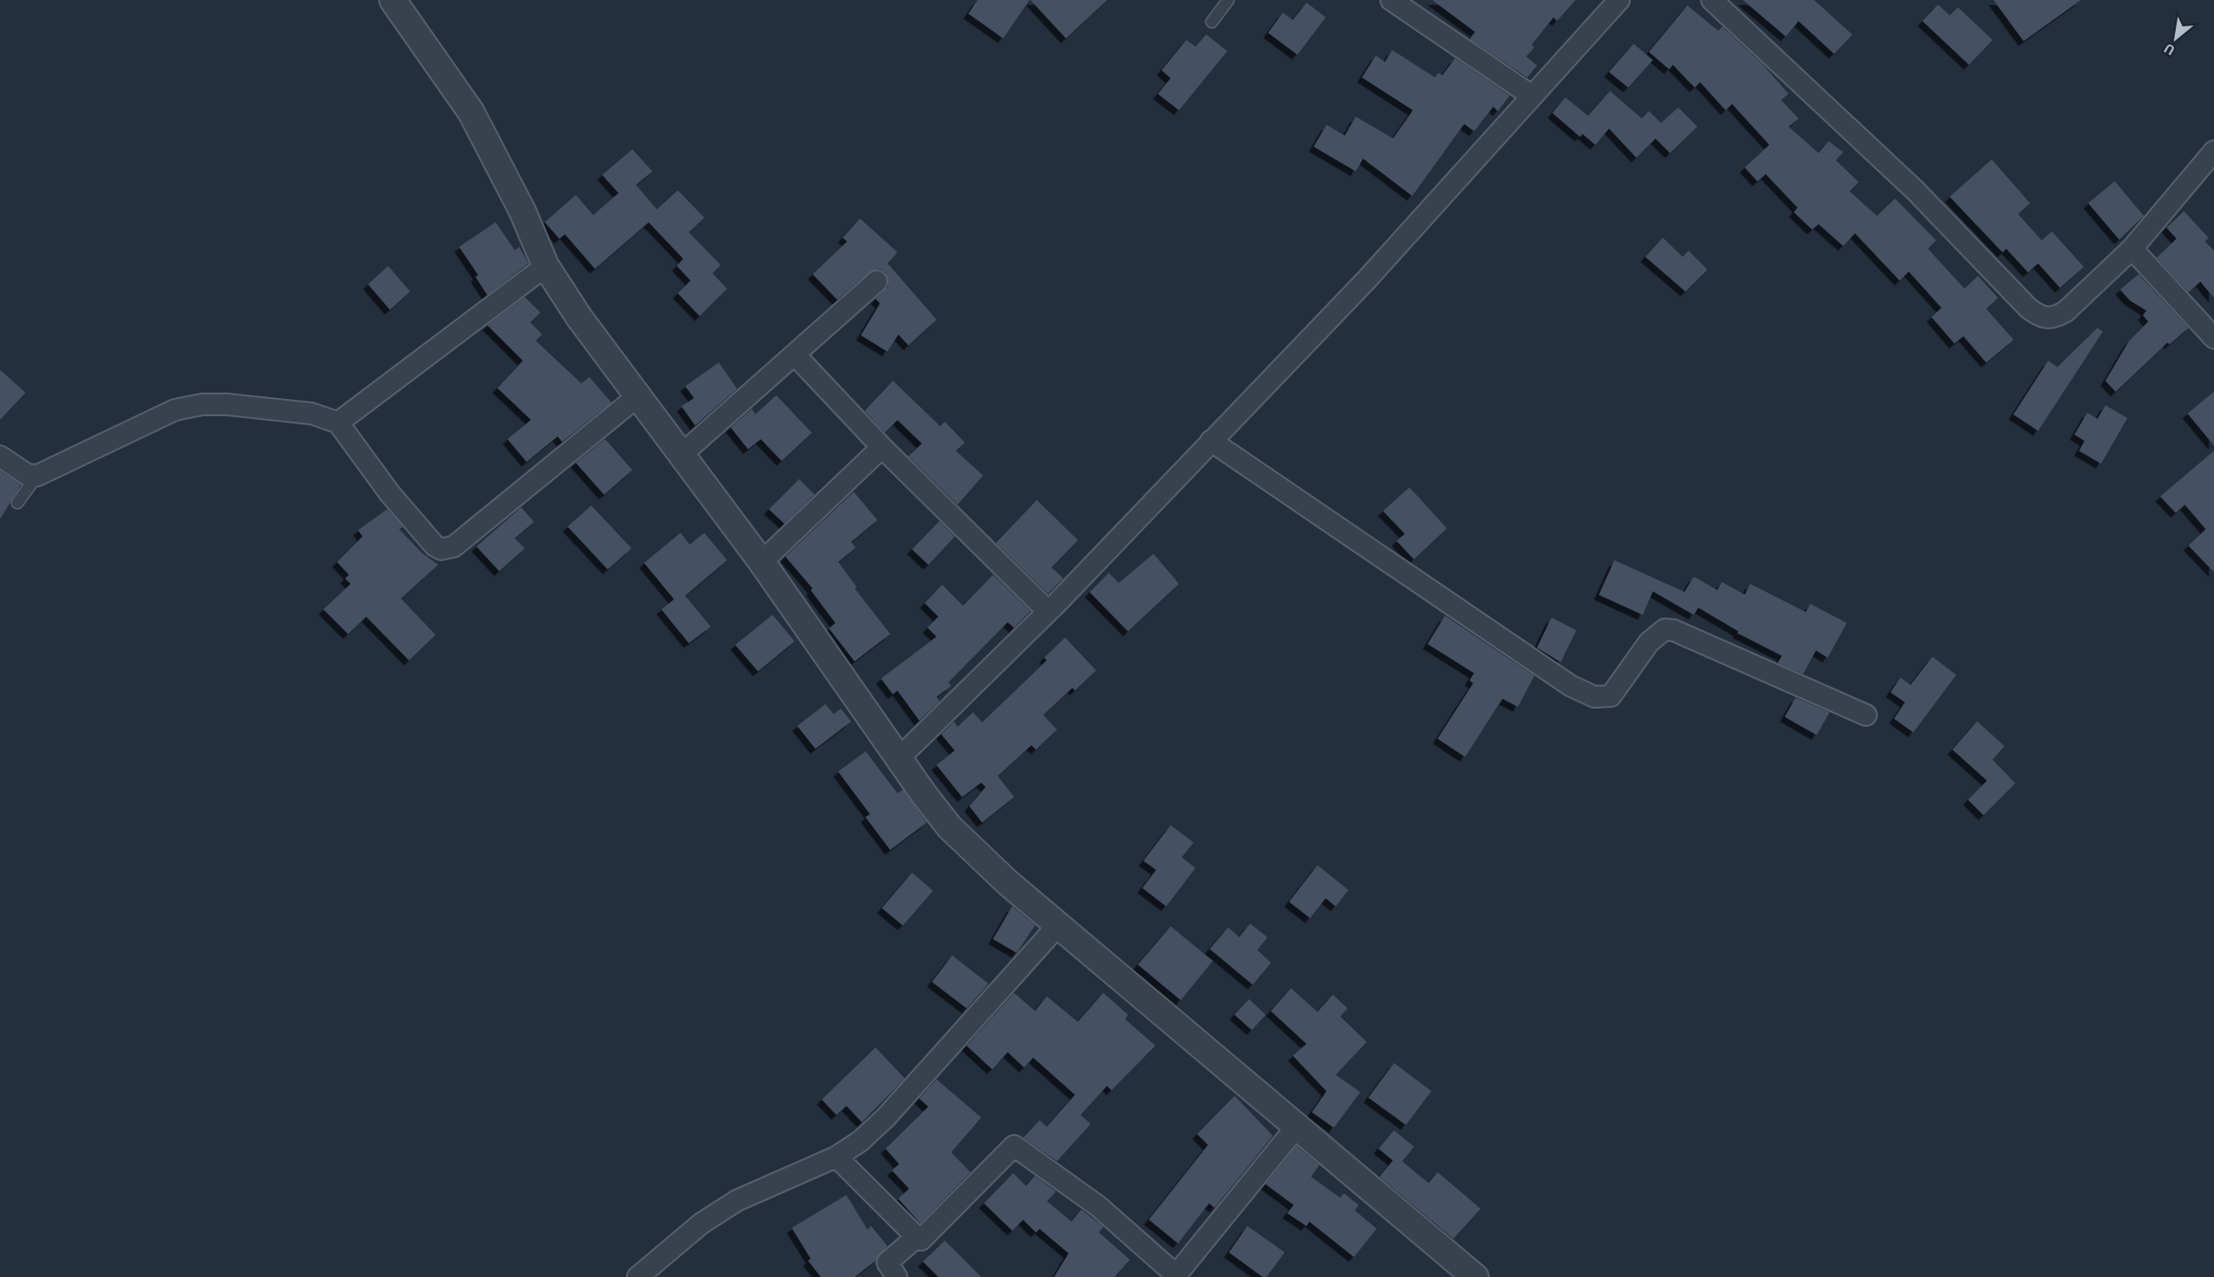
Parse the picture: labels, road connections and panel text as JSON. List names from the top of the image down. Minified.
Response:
{"north":"bottom left"}
